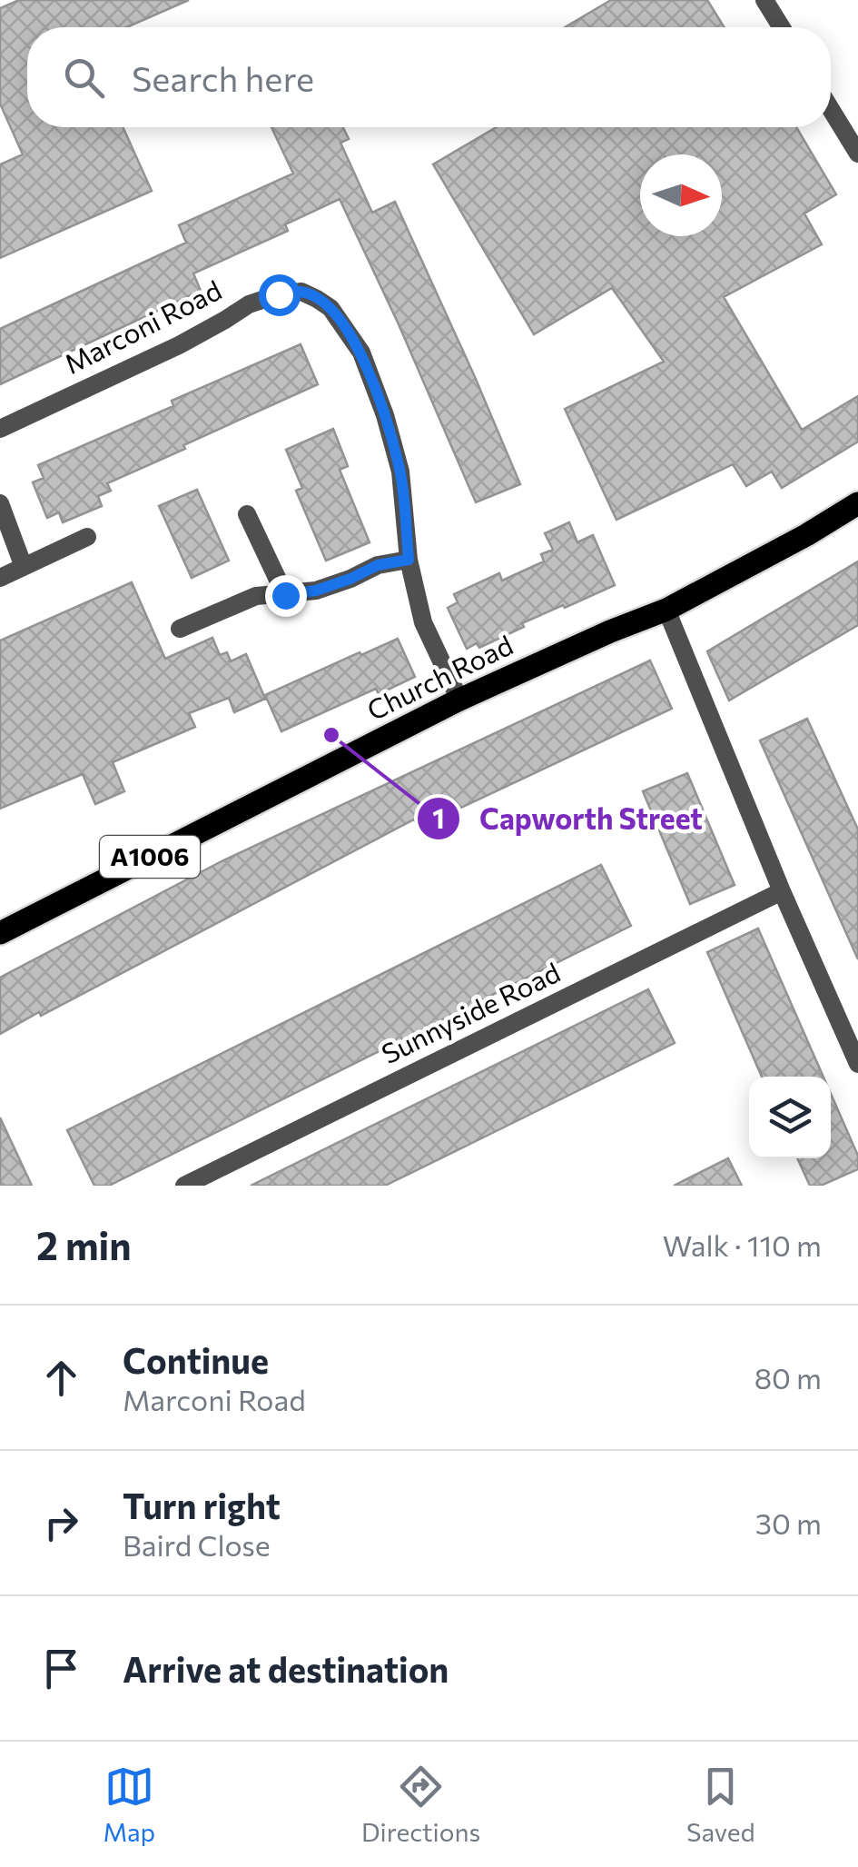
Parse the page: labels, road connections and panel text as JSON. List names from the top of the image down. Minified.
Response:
{"streets":{"main road":["Church Road","A1006"],"street":["Marconi Road","Sunnyside Road"]},"crossings":[["Marconi Road","Church Road"]],"places":["Capworth Street"],"north":"right","page":{"search":"Search here","heading":["2 min","Walk · 110 m"],"list":[["Continue","Marconi Road","80 m"],["Turn right","Baird Close","30 m"],"Arrive at destination"],"nav":["Map","Directions","Saved"]}}
